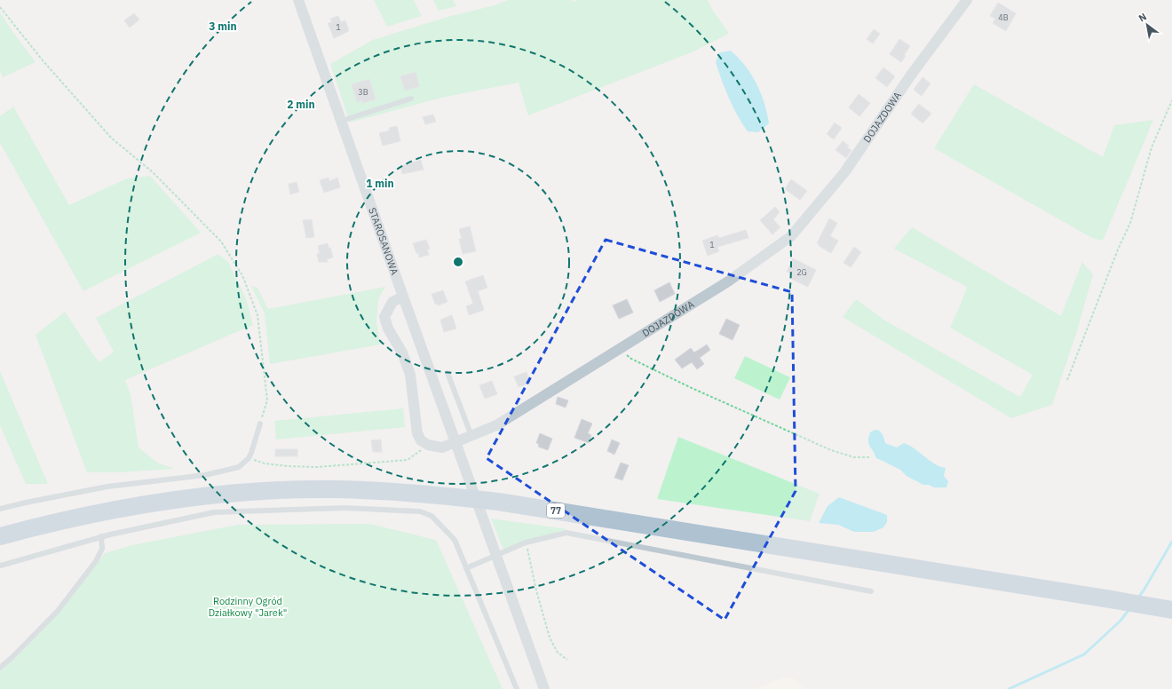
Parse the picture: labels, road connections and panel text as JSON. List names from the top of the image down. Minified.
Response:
{"streets":{"main road":["77"],"street":["DOJAZDOWA","STAROSANOWA"]},"parks":["Rodzinny Ogród Działkowy \"Jarek\""],"house_numbers":["4B","1","3B","1","2G"],"north":"top left","rings":["3 min","2 min","1 min"]}
